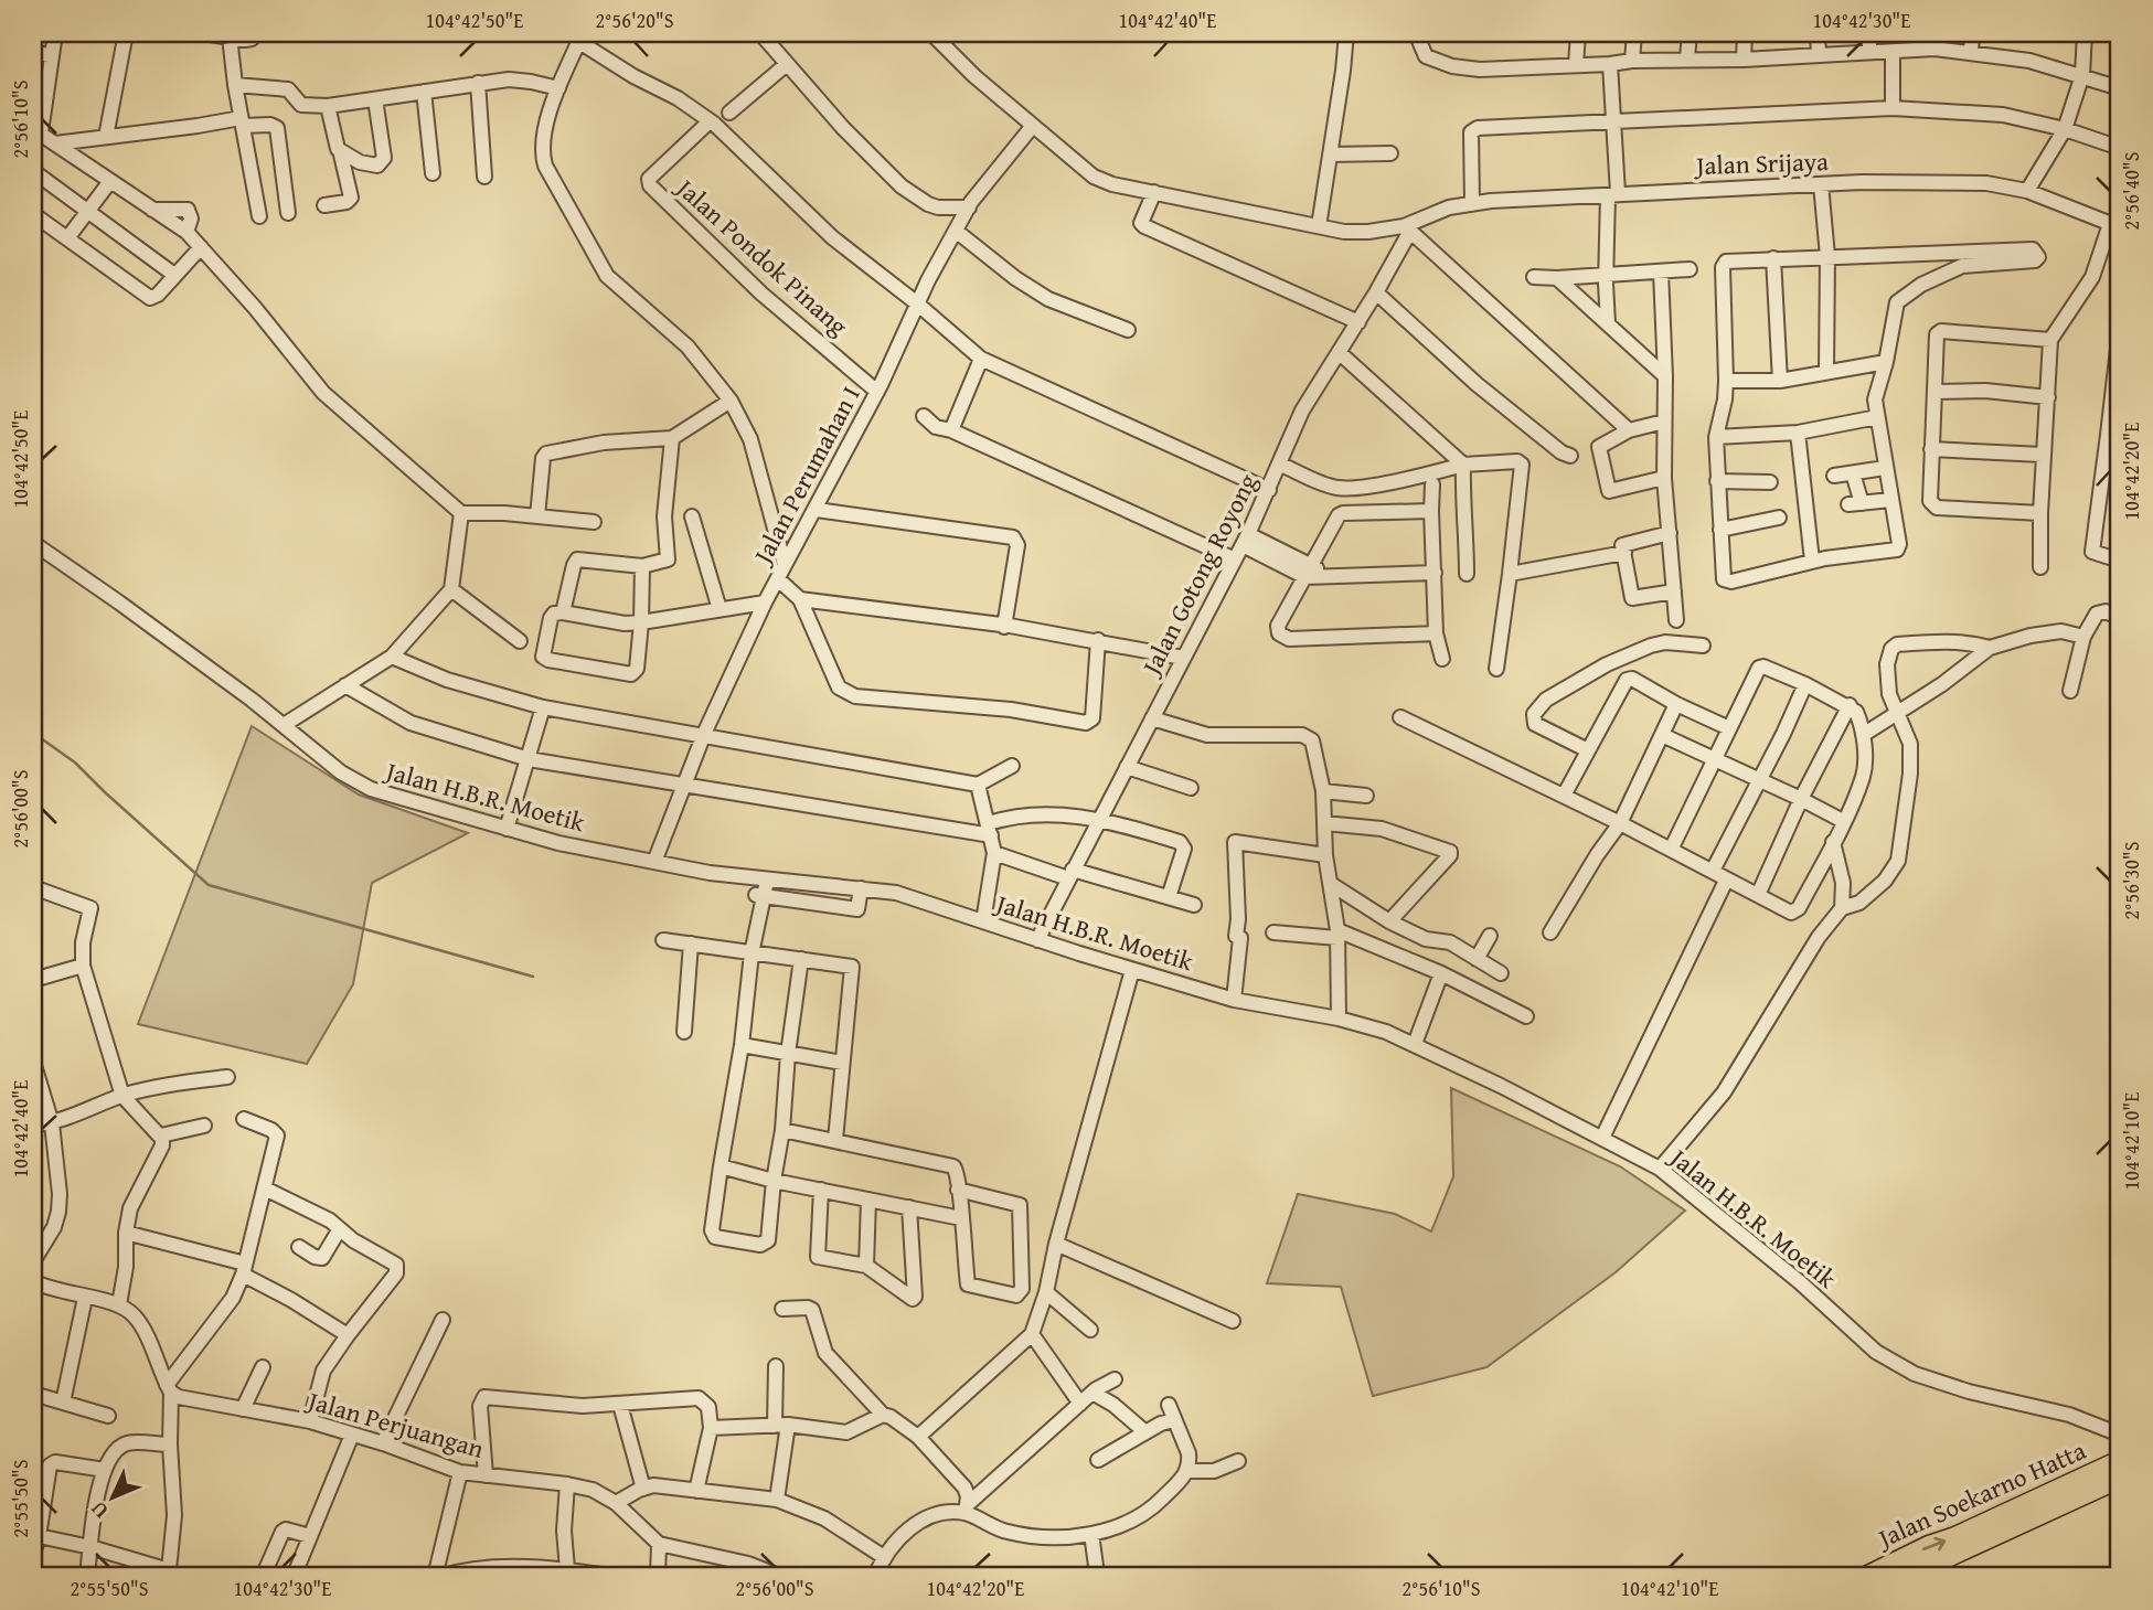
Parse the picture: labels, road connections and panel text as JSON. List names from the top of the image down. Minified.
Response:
{"streets":{"highway":["Jalan Soekarno Hatta"],"street":["Jalan Srijaya","Jalan Pondok Pinang","Jalan Perumahan I","Jalan Gotong Royong","Jalan H.B.R. Moetik","Jalan Perjuangan"]},"crossings":[["Jalan Srijaya","Jalan Perumahan I"],["Jalan Srijaya","Jalan Gotong Royong"],["Jalan Pondok Pinang","Jalan Perumahan I"],["Jalan Perumahan I","Jalan H.B.R. Moetik"],["Jalan Gotong Royong","Jalan H.B.R. Moetik"]],"north":"bottom left","coordinates":["104°42'50\"E","2°56'20\"S","104°42'40\"E","104°42'30\"E","2°56'10\"S","2°56'40\"S","104°42'20\"E","2°56'00\"S","2°56'30\"S","104°42'10\"E","2°55'50\"S"]}
